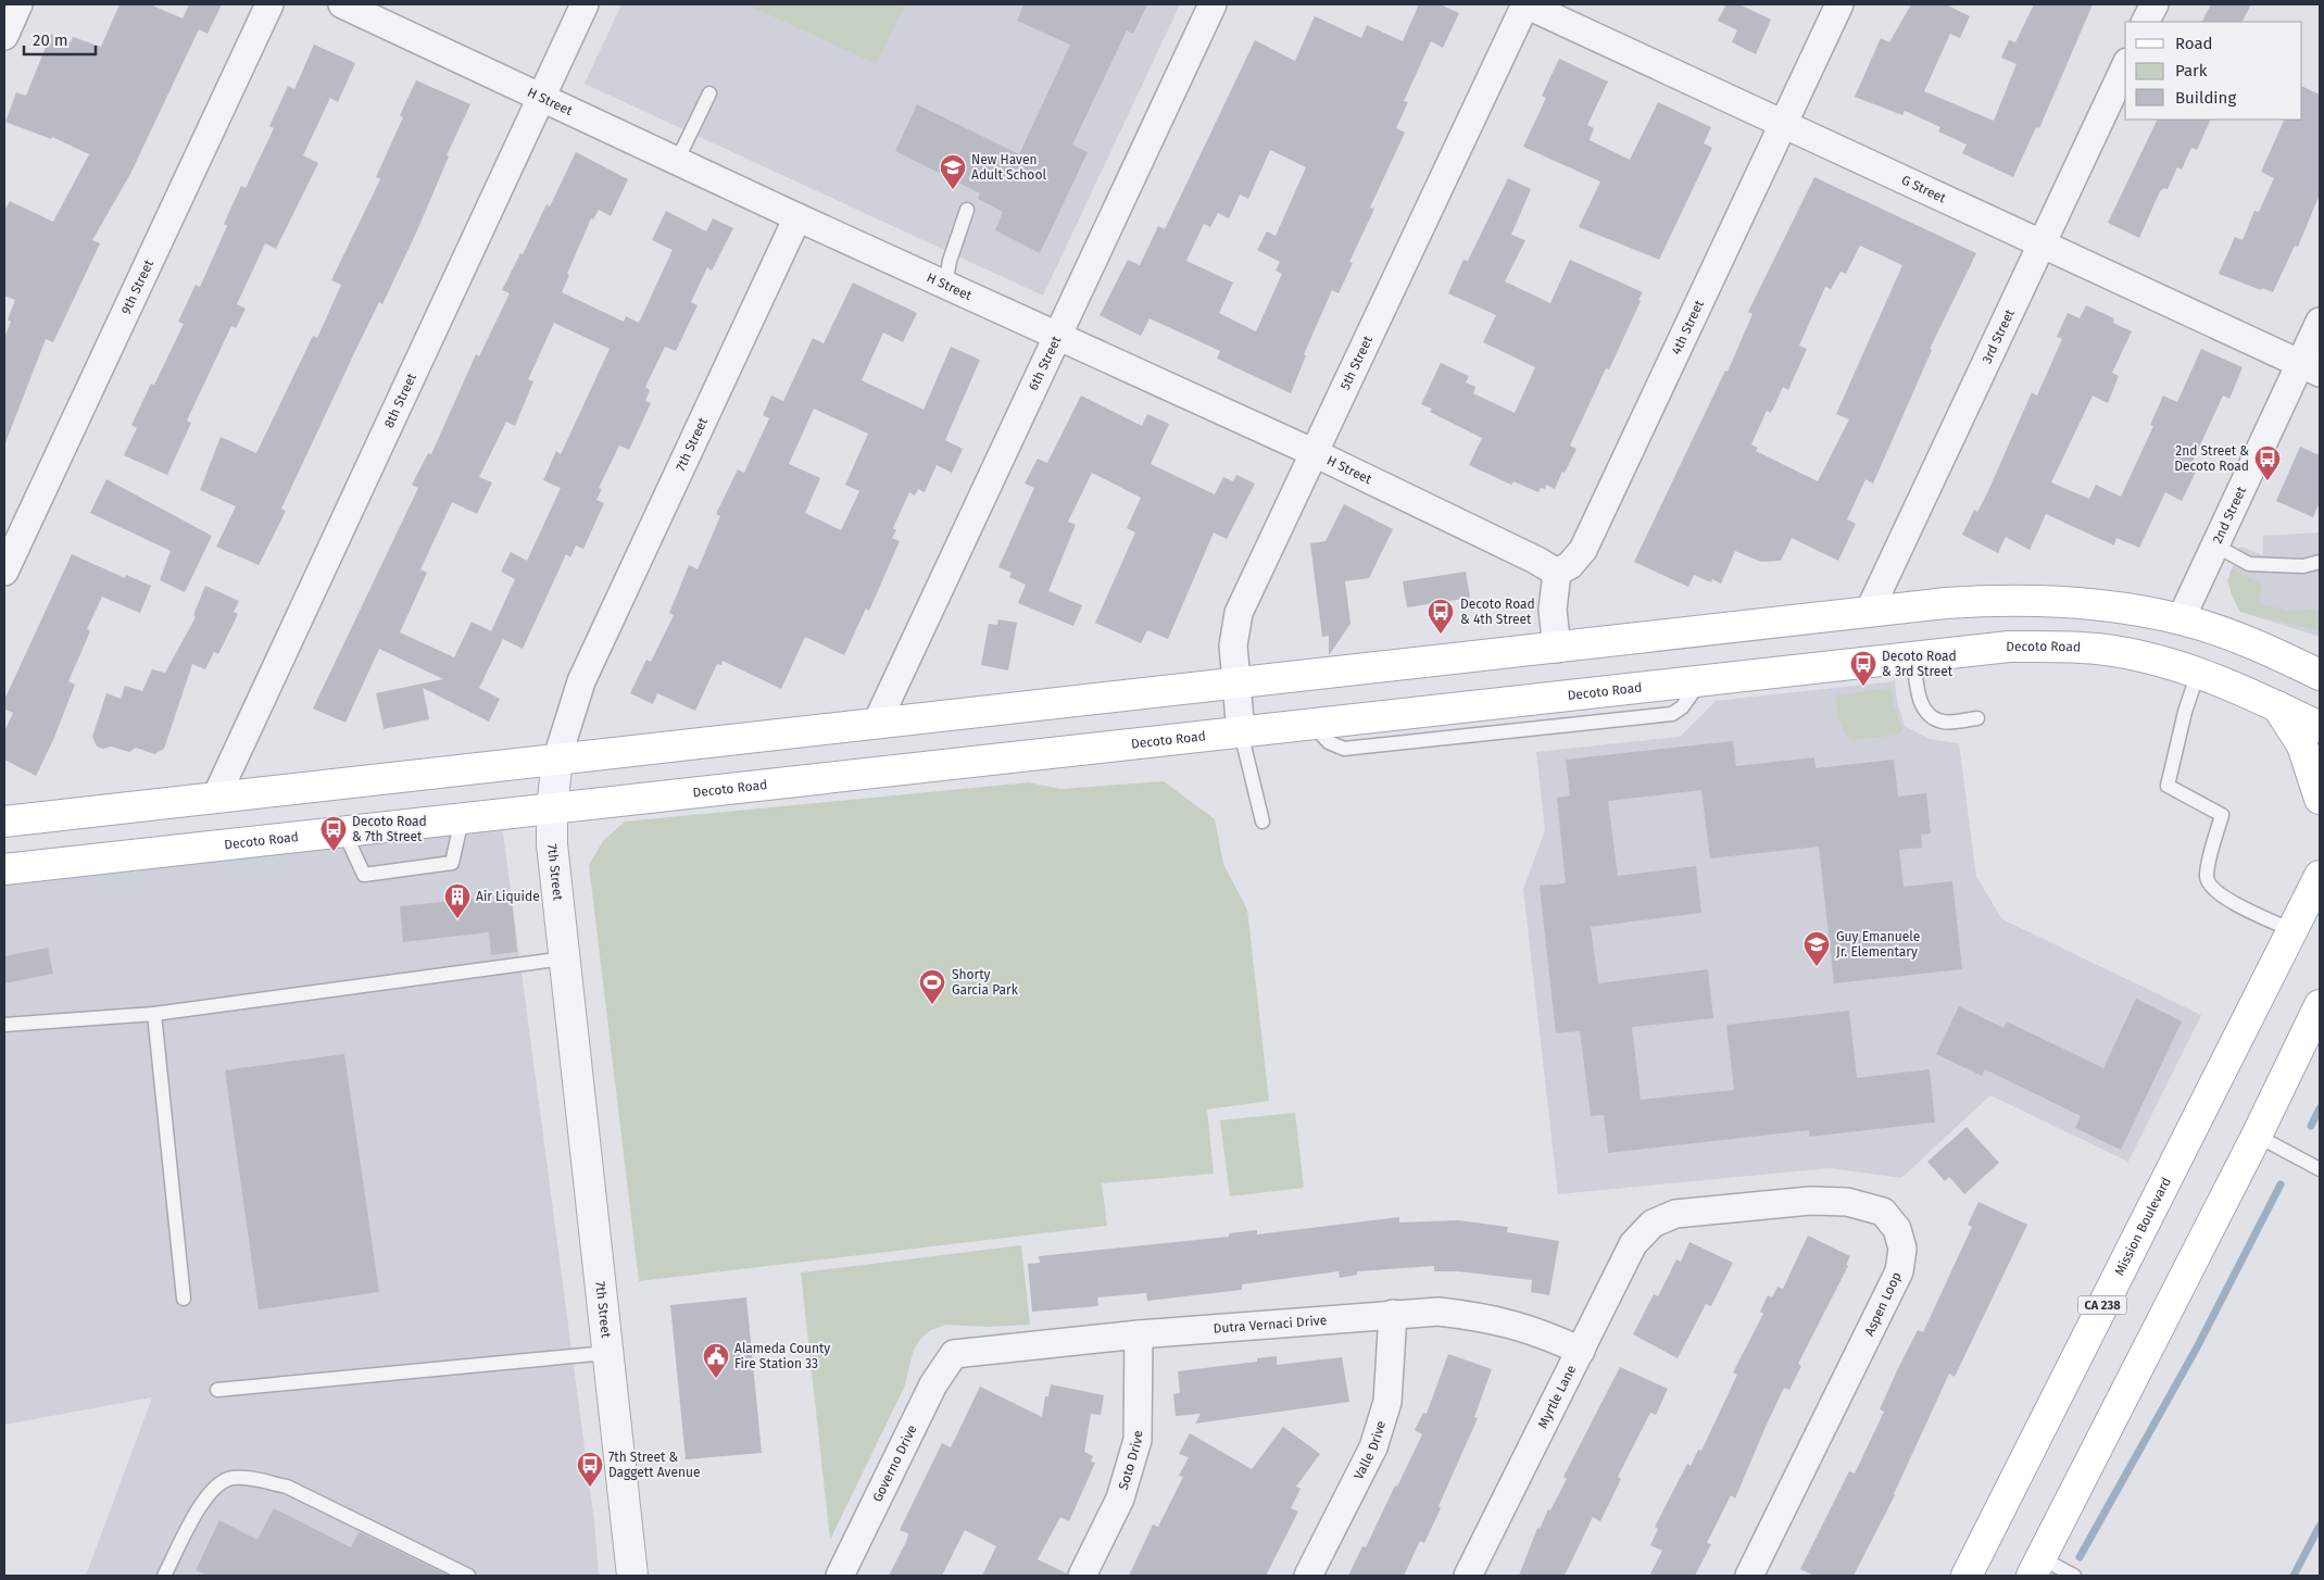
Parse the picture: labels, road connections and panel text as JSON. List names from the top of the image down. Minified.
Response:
{"streets":{"main road":["Decoto Road","Mission Boulevard","CA 238"],"street":["H Street","G Street","9th Street","4th Street","3rd Street","6th Street","5th Street","8th Street","7th Street","2nd Street","Aspen Loop","Dutra Vernaci Drive","Myrtle Lane","Valle Drive","Soto Drive","Governo Drive"]},"crossings":[["H Street","4th Street"],["H Street","6th Street"],["H Street","5th Street"],["H Street","8th Street"],["H Street","7th Street"],["G Street","4th Street"],["G Street","3rd Street"],["G Street","5th Street"],["G Street","2nd Street"],["5th Street","Decoto Road"],["7th Street","Decoto Road"],["Aspen Loop","Myrtle Lane"],["Dutra Vernaci Drive","Myrtle Lane"],["Dutra Vernaci Drive","Valle Drive"],["Dutra Vernaci Drive","Soto Drive"],["Dutra Vernaci Drive","Governo Drive"]],"places":{"school or university":["New Haven Adult School","Guy Emanuele Jr. Elementary"],"bus stop":["2nd Street & Decoto Road","Decoto Road & 4th Street","Decoto Road & 3rd Street","Decoto Road & 7th Street","7th Street & Daggett Avenue"],"building":["Air Liquide"],"sports":["Shorty Garcia Park"],"public building":["Alameda County Fire Station 33"]},"legend":["Road","Park","Building"],"scale_bar":"20 m"}
